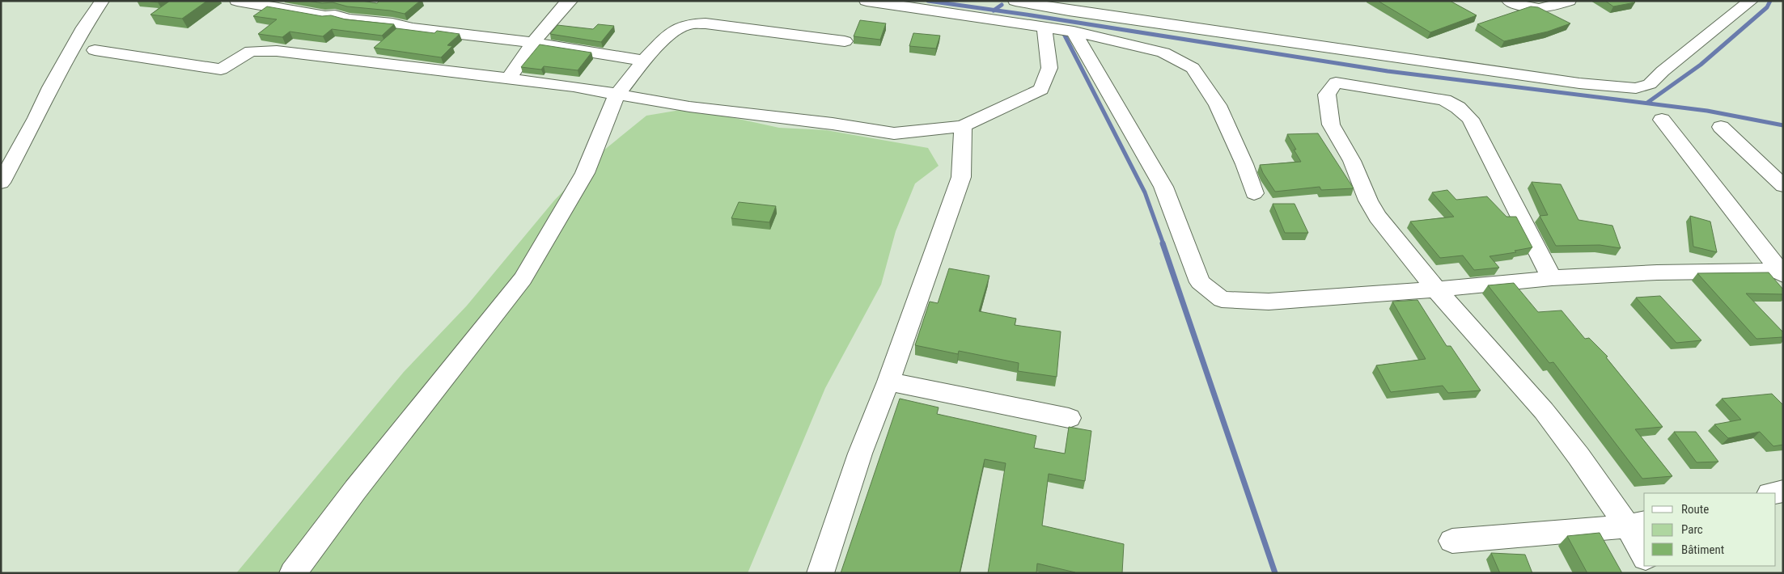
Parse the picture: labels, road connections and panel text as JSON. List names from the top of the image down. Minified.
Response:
{"legend":["Route","Parc","Bâtiment"]}
